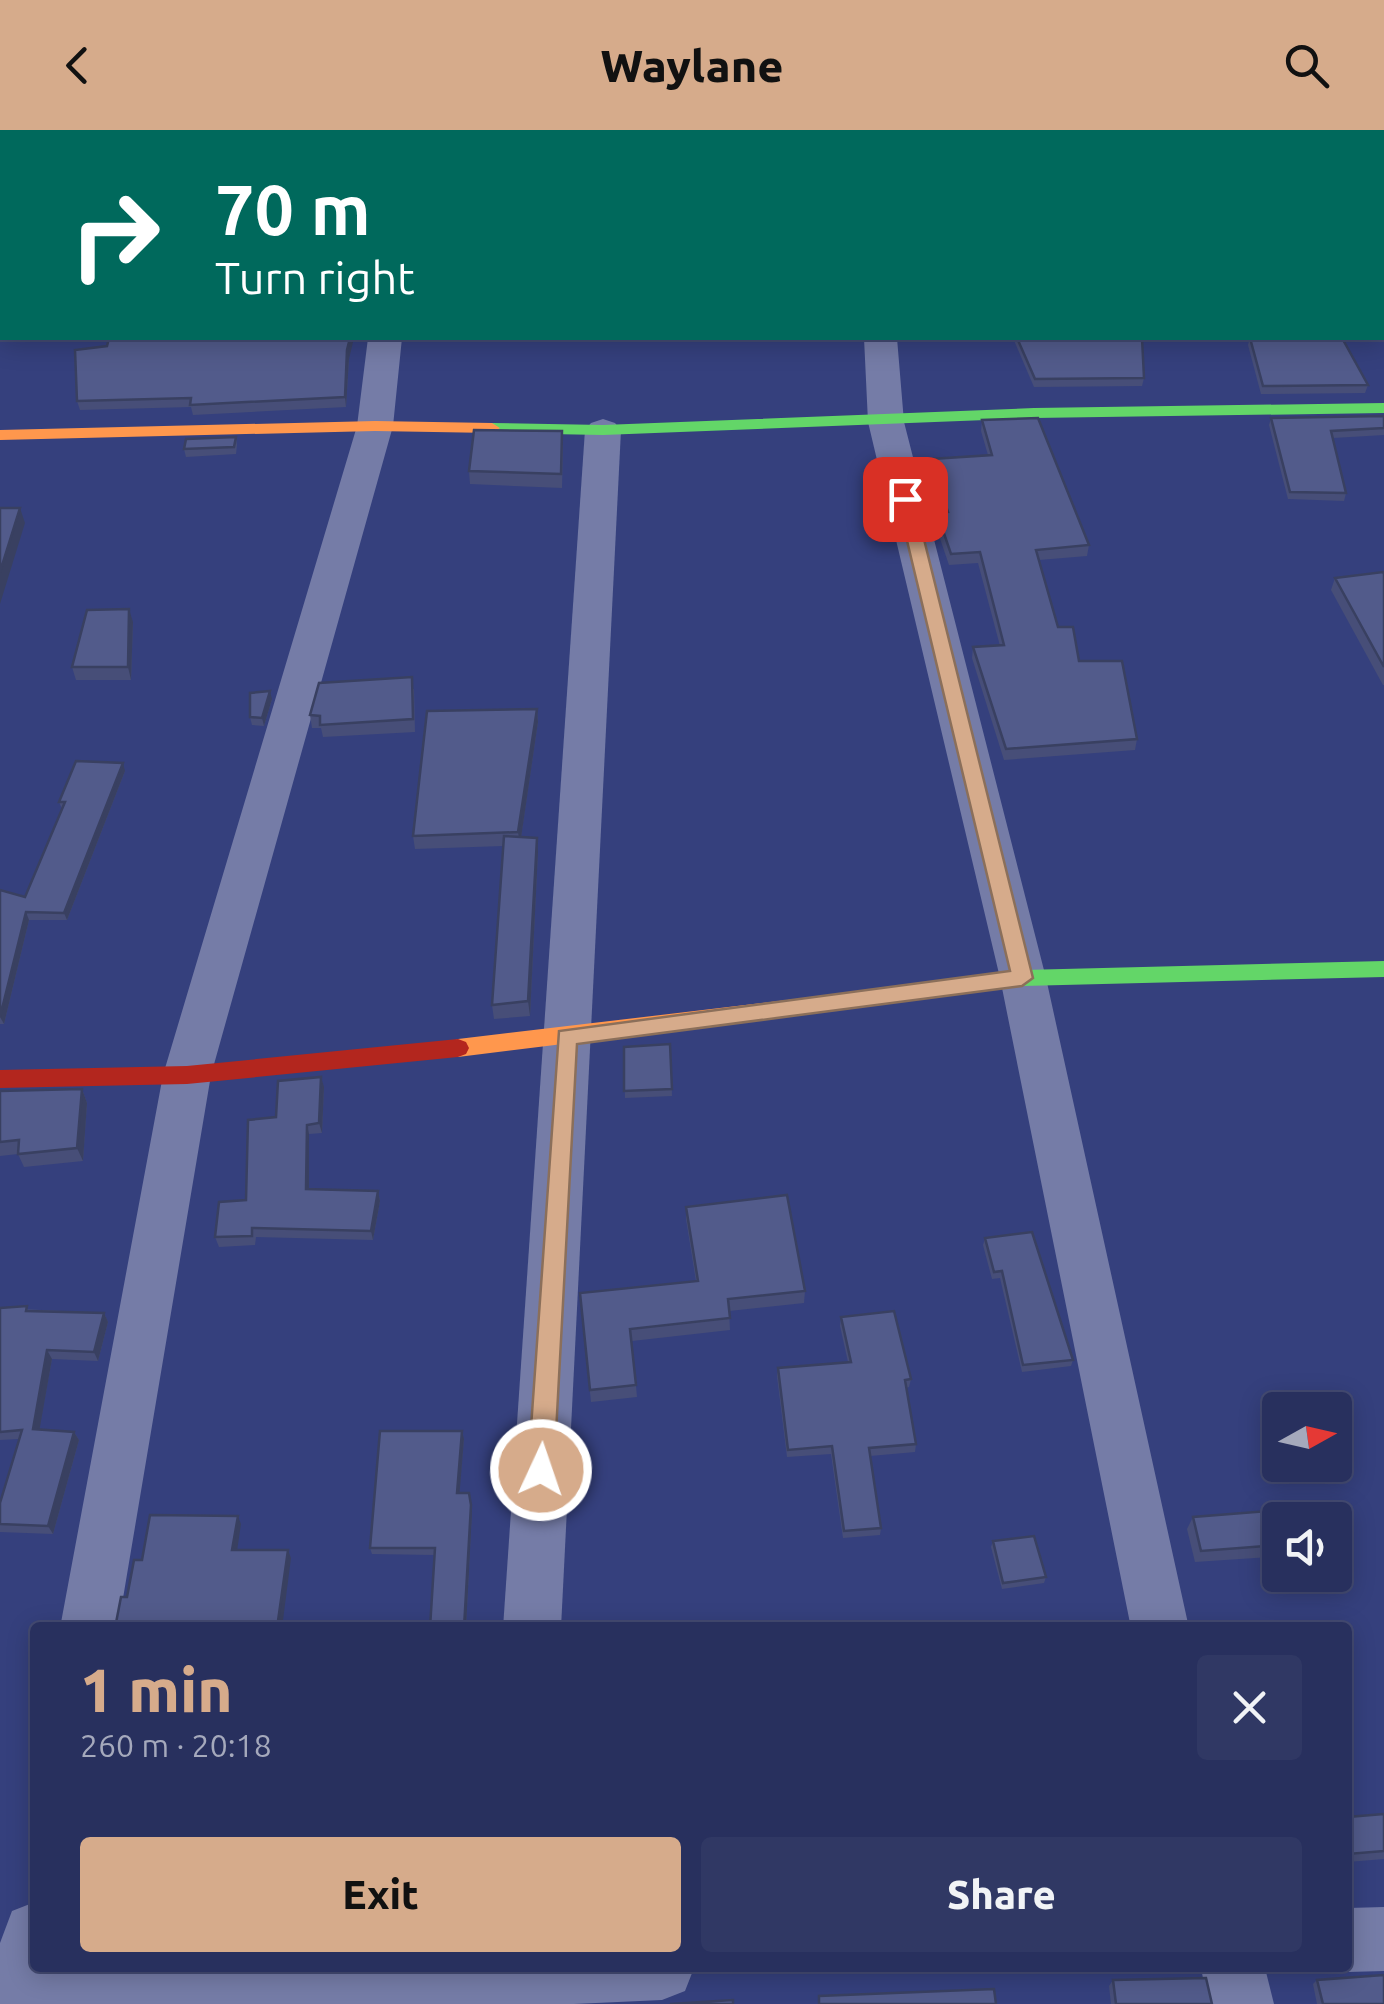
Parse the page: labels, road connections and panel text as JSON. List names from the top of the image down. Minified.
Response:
{"north":"right","page":{"header":"Waylane","turn":["70 m","Turn right"],"heading":["1 min","260 m · 20:18"],"buttons":["Exit","Share"]}}
